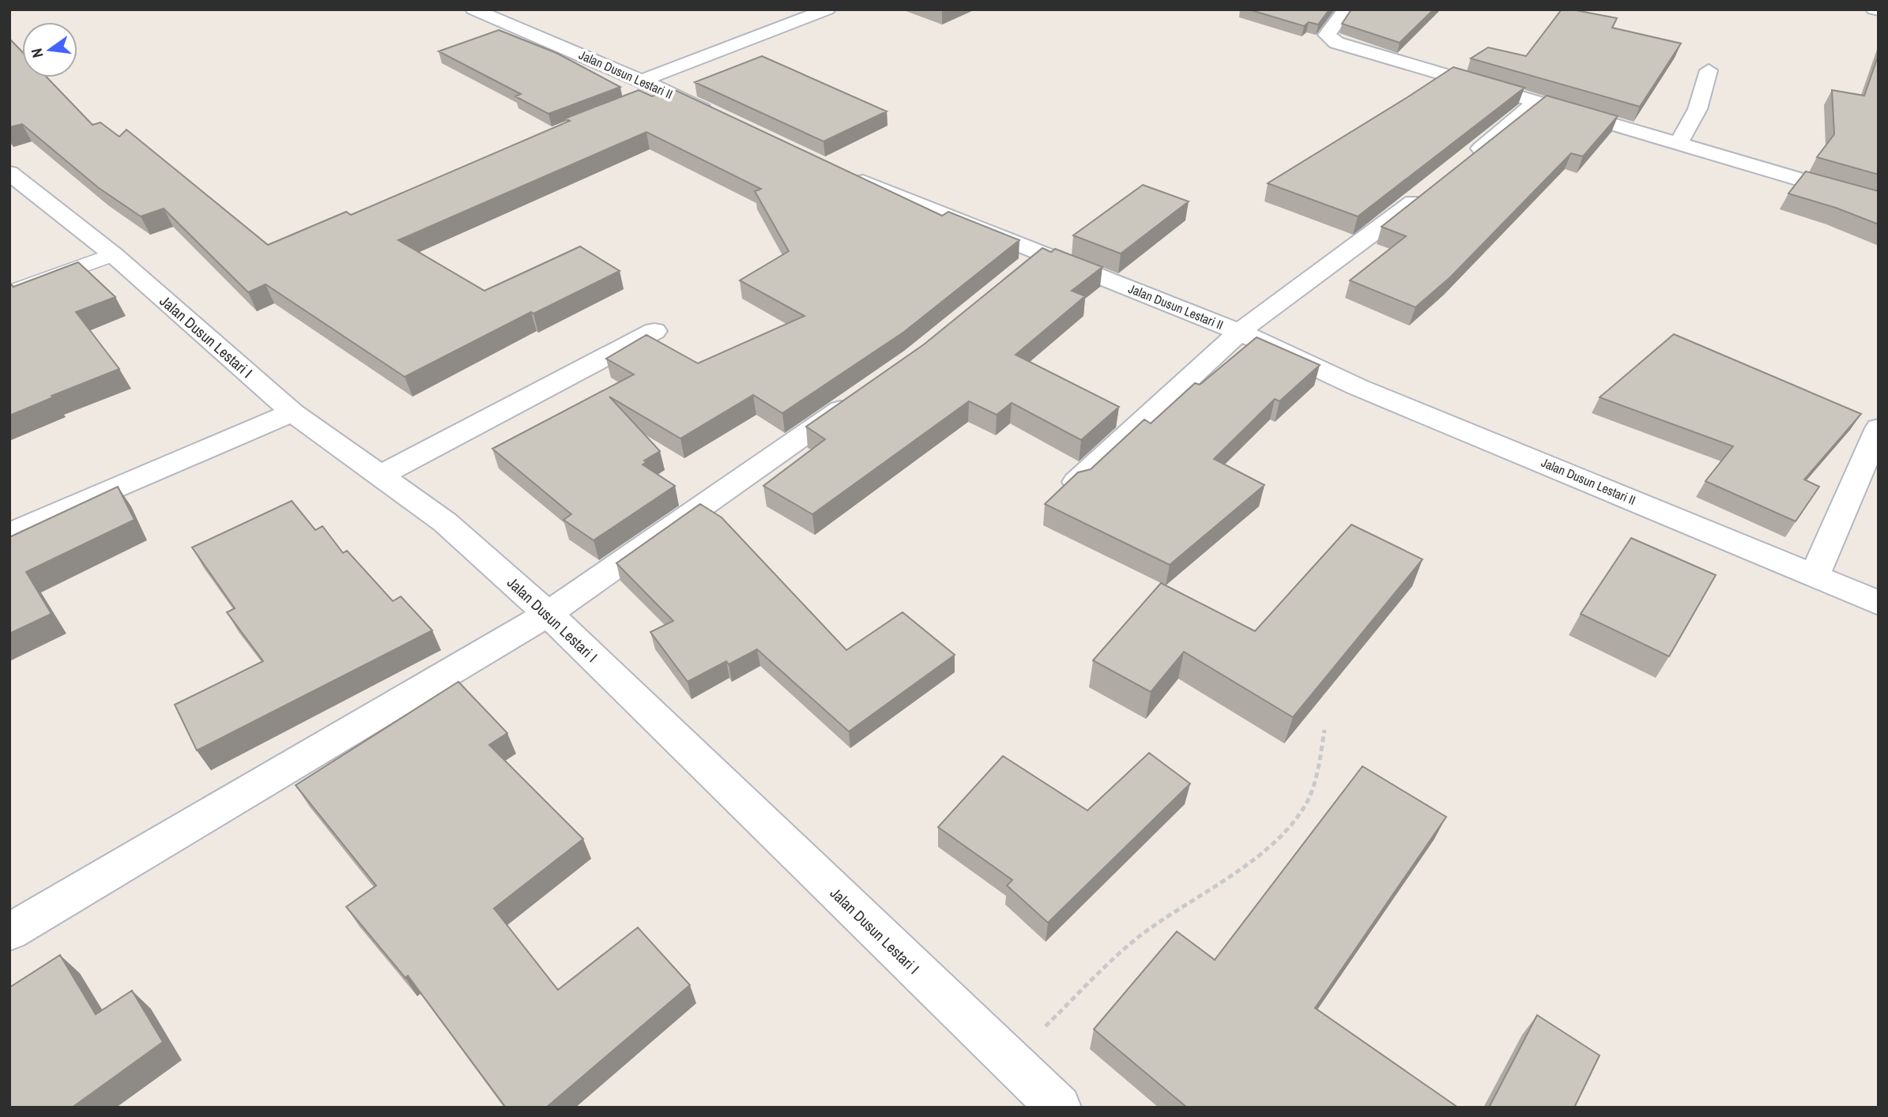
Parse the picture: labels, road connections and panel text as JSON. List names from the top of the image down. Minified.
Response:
{"streets":{"street":["Jalan Dusun Lestari II","Jalan Dusun Lestari I"]},"north":"left"}
